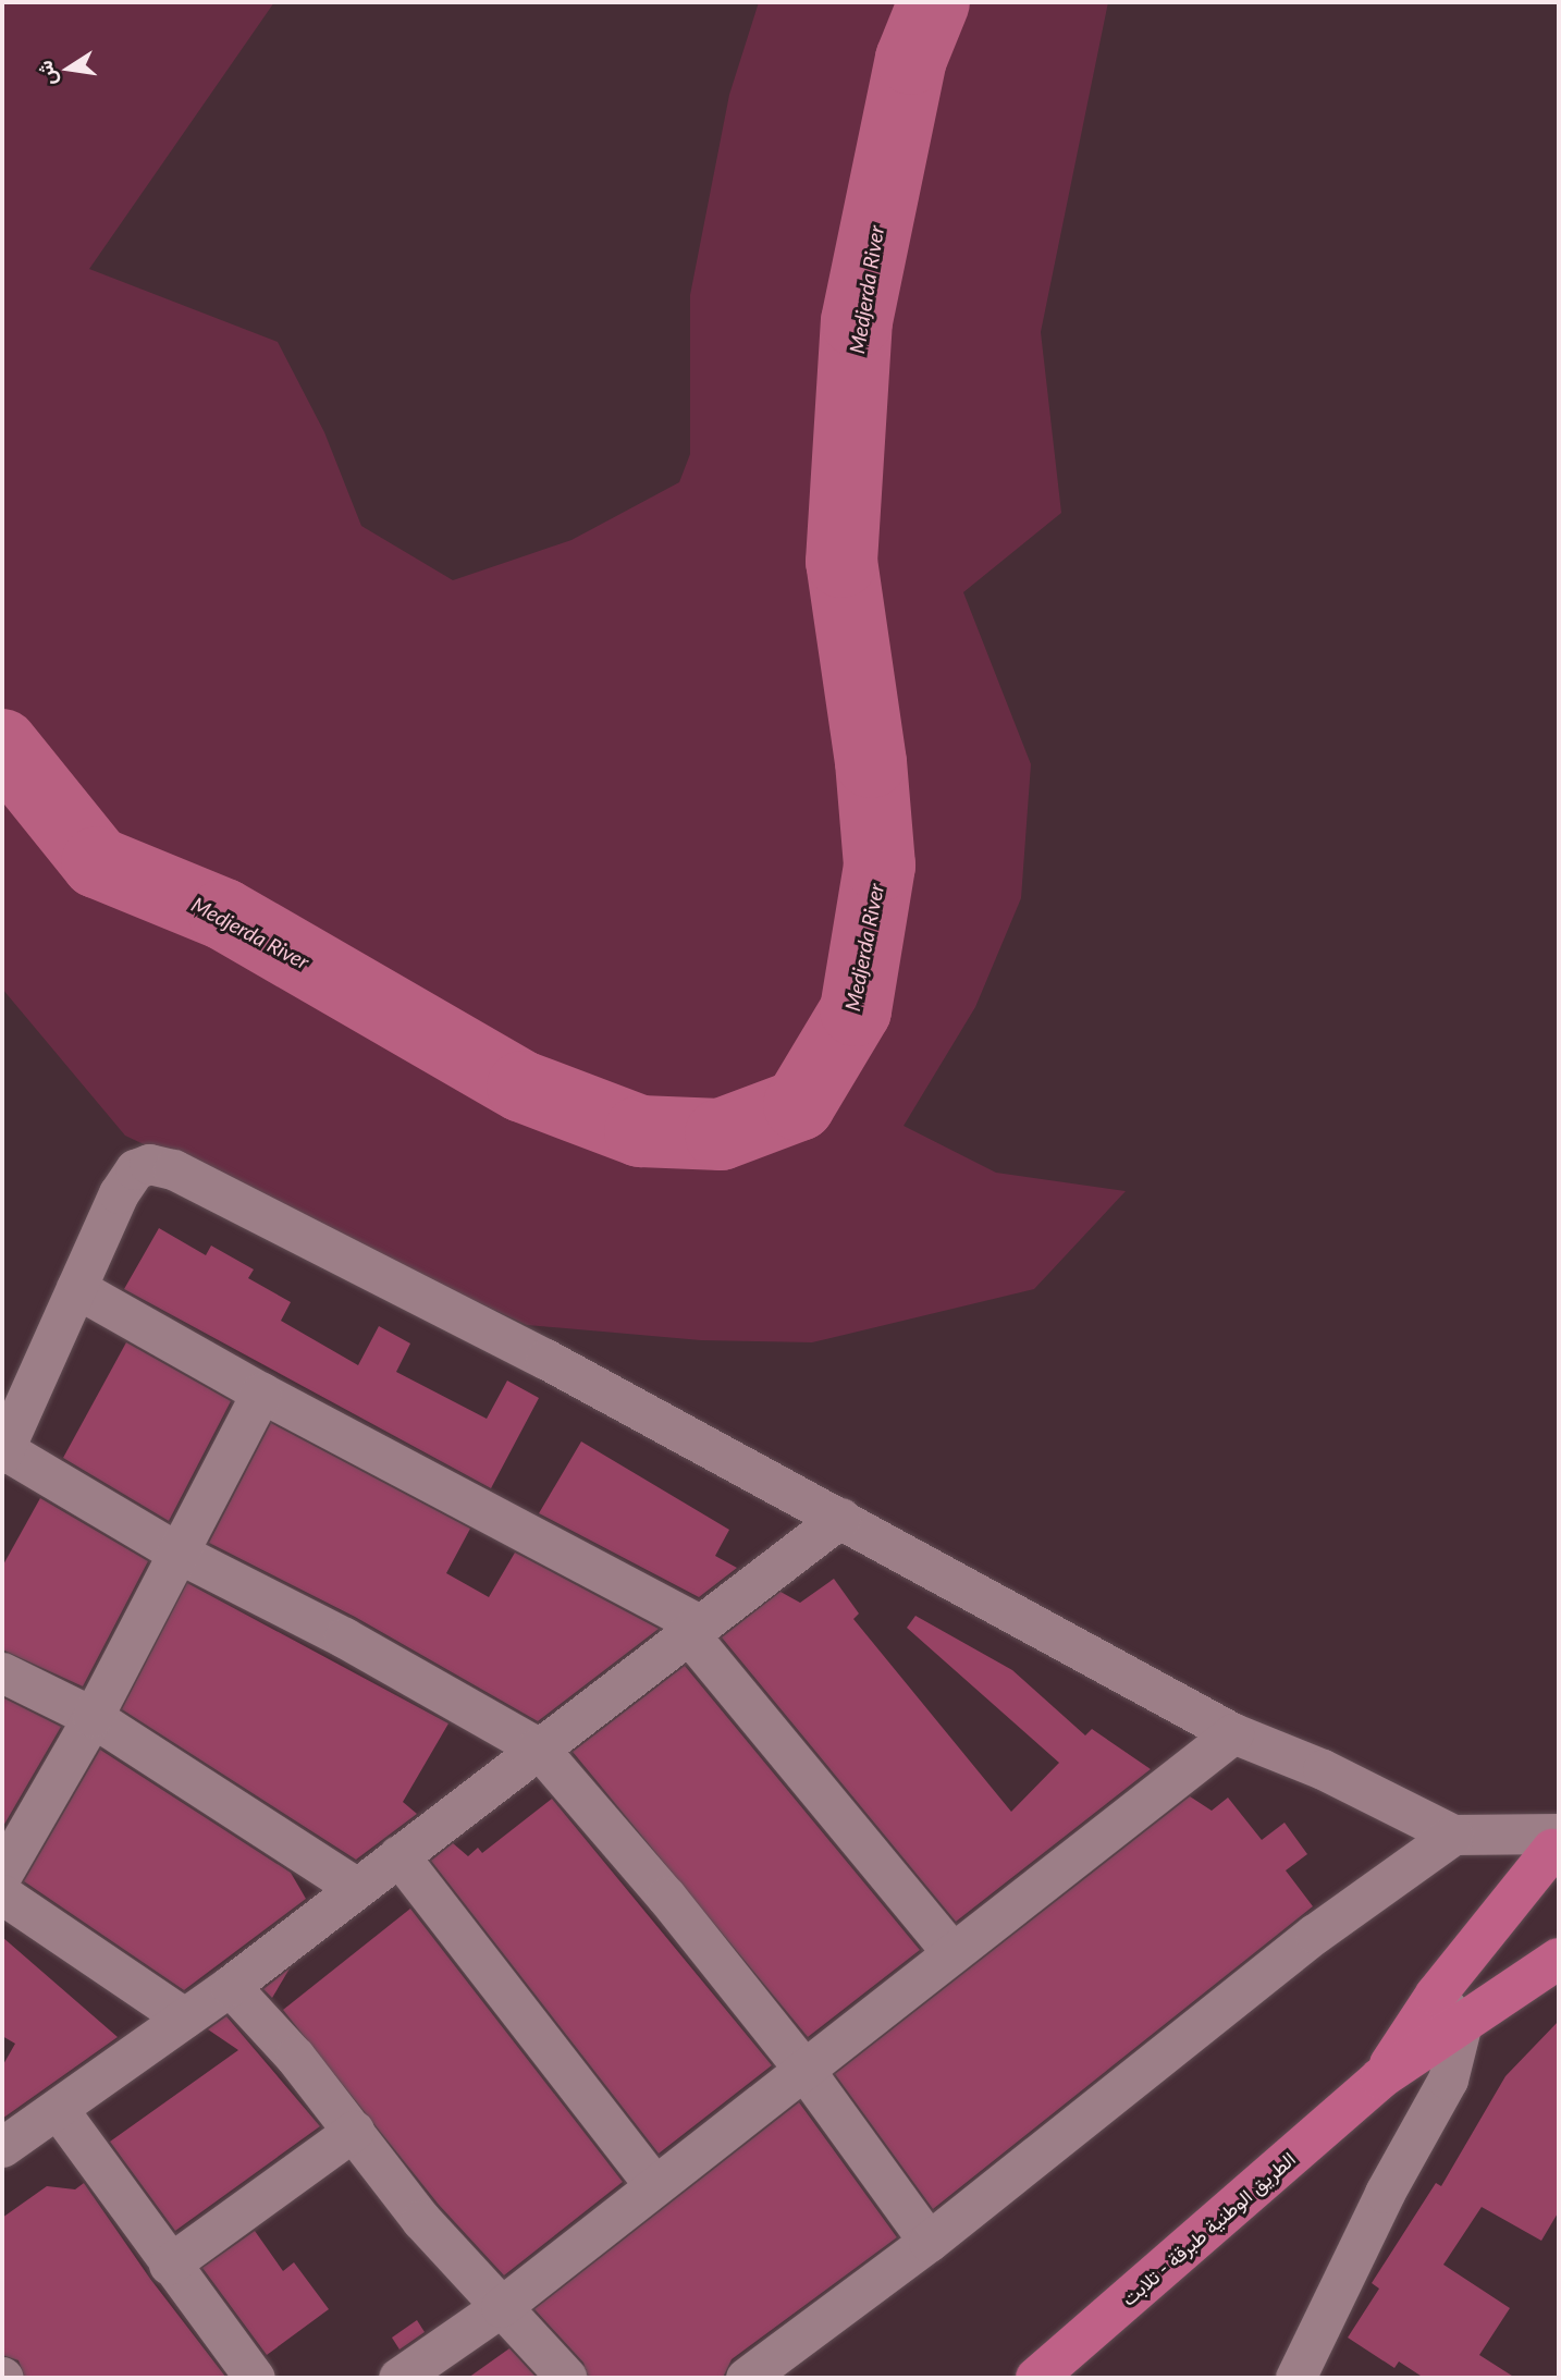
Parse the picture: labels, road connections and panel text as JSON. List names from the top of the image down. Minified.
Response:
{"streets":{"main road":["الطريق الوطنية طبرقة - تلابت"]},"water":["Medjerda River"],"north":"left"}
